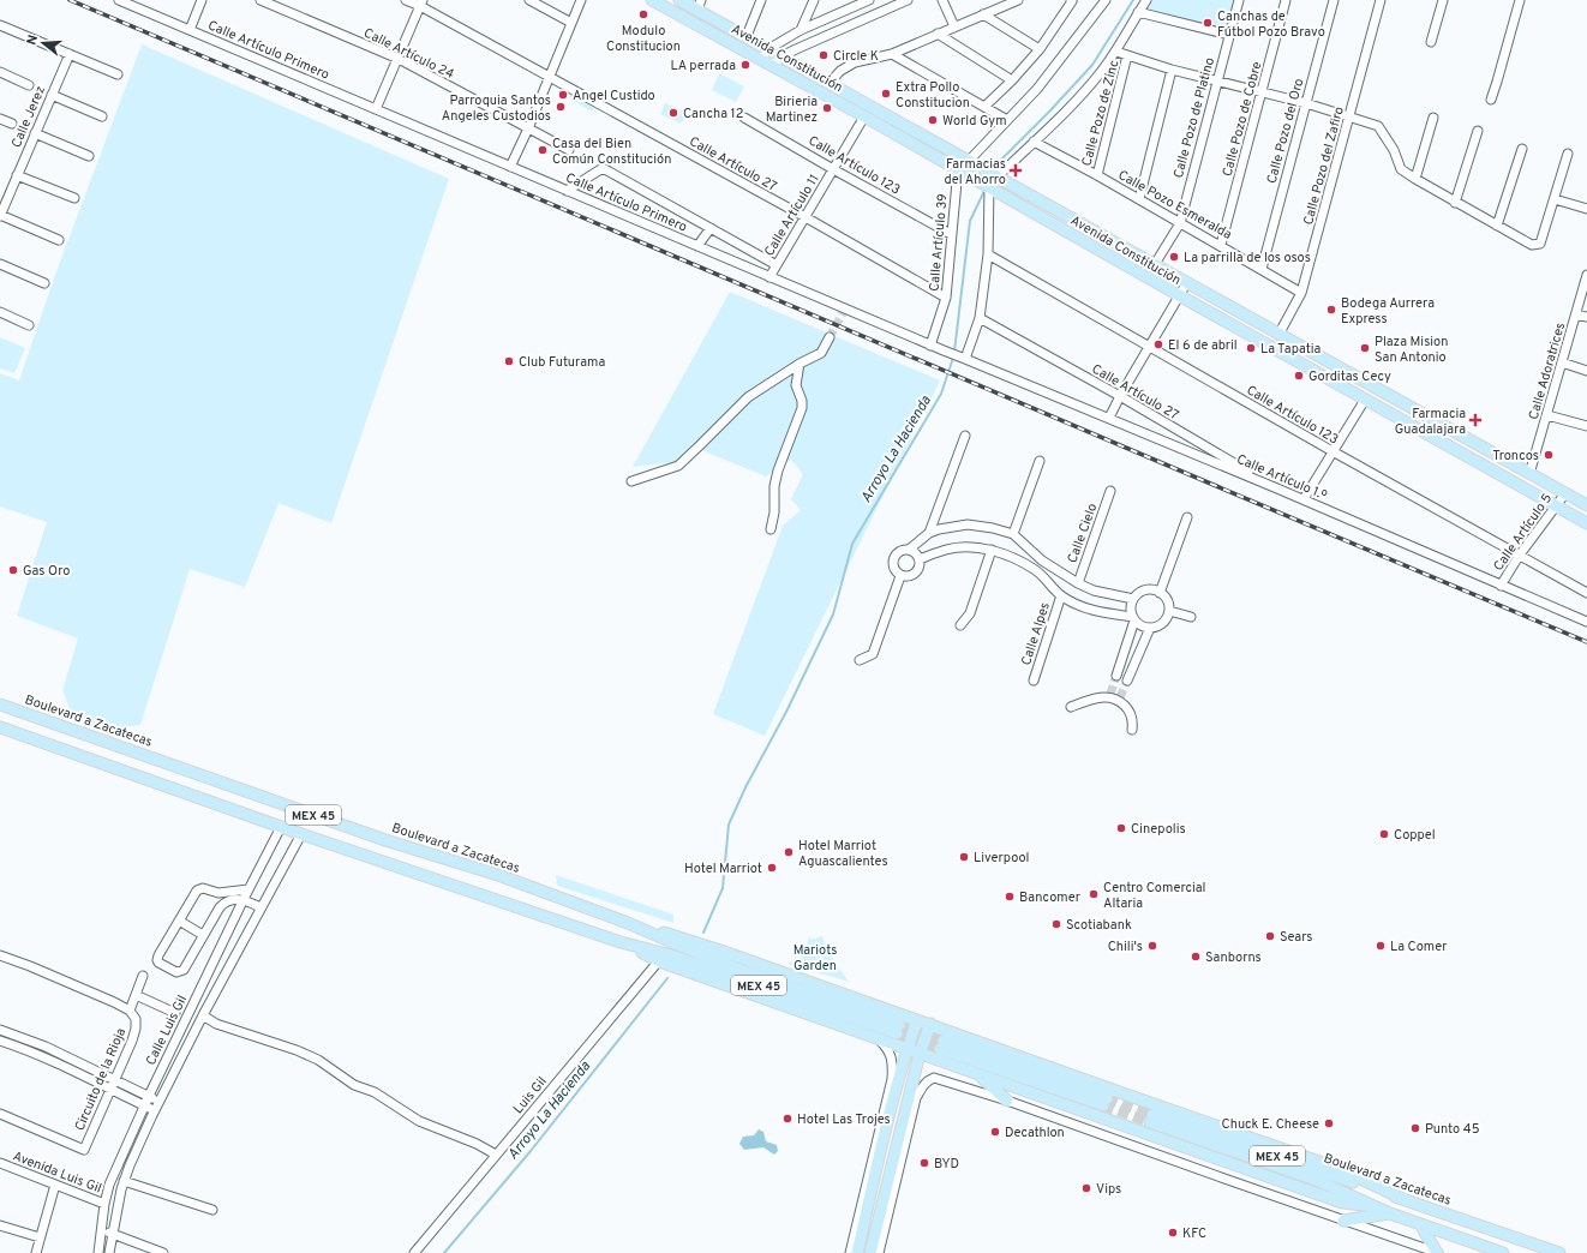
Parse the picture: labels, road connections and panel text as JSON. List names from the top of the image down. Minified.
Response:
{"streets":{"main road":["Avenida Constitución","Boulevard a Zacatecas","MEX 45"],"street":["Calle Artículo Primero","Calle Artículo 24","Calle Pozo de Zinc","Calle Jerez","Calle Pozo de Platino","Calle Pozo de Cobre","Calle Pozo del Oro","Calle Artículo 27","Calle Artículo 123","Calle Pozo del Zafiro","Calle Pozo Esmeralda","Calle Artículo 11","Calle Artículo 39","Calle Adoratrices","Calle Artículo 1.º","Calle Artículo 5","Calle Cielo","Calle Alpes","Calle Luis Gil","Circuito de la Rioja","Luis Gil","Avenida Luis Gil"]},"crossings":[["Calle Artículo Primero","Calle Artículo 11"],["Calle Artículo Primero","Calle Artículo 39"],["Calle Artículo Primero","Calle Artículo 1.º"],["Avenida Constitución","Calle Pozo de Platino"],["Avenida Constitución","Calle Pozo del Zafiro"],["Avenida Constitución","Calle Artículo 11"],["Avenida Constitución","Calle Artículo 39"],["Avenida Constitución","Calle Adoratrices"],["Avenida Constitución","Calle Artículo 5"],["Calle Pozo de Zinc","Calle Pozo Esmeralda"],["Calle Pozo de Platino","Calle Pozo Esmeralda"],["Calle Pozo de Cobre","Calle Pozo Esmeralda"],["Calle Pozo del Oro","Calle Pozo Esmeralda"],["Calle Artículo 27","Calle Artículo 11"],["Calle Artículo 27","Calle Artículo 39"],["Calle Artículo 27","Calle Artículo 1.º"],["Calle Artículo 123","Calle Artículo 11"],["Calle Artículo 123","Calle Artículo 39"],["Calle Artículo 123","Calle Artículo 5"],["Calle Pozo del Zafiro","Calle Pozo Esmeralda"],["Calle Artículo 1.º","Calle Artículo 5"],["Boulevard a Zacatecas","Calle Luis Gil"],["Boulevard a Zacatecas","Luis Gil"],["Calle Luis Gil","Avenida Luis Gil"]],"water":["Arroyo La Hacienda"],"parks":["Mariots Garden"],"places":{"other":["Modulo Constitucion","Canchas de Fútbol Pozo Bravo","Circle K","LA perrada","Extra Pollo Constitucion","Angel Custido","Parroquia Santos Angeles Custodios","Birieria Martinez","Cancha 12","World Gym","Casa del Bien Común Constitución","La parrilla de los osos","Bodega Aurrera Express","El 6 de abril","La Tapatia","Plaza Mision San Antonio","Club Futurama","Gorditas Cecy","Troncos","Gas Oro","Cinepolis","Coppel","Hotel Marriot Aguascalientes","Liverpool","Hotel Marriot","Centro Comercial Altaria","Bancomer","Scotiabank","Sears","Chili's","La Comer","Sanborns","Hotel Las Trojes","Chuck E. Cheese","Punto 45","Decathlon","BYD","Vips","KFC"],"health":["Farmacias del Ahorro","Farmacia Guadalajara"]},"north":"left"}
